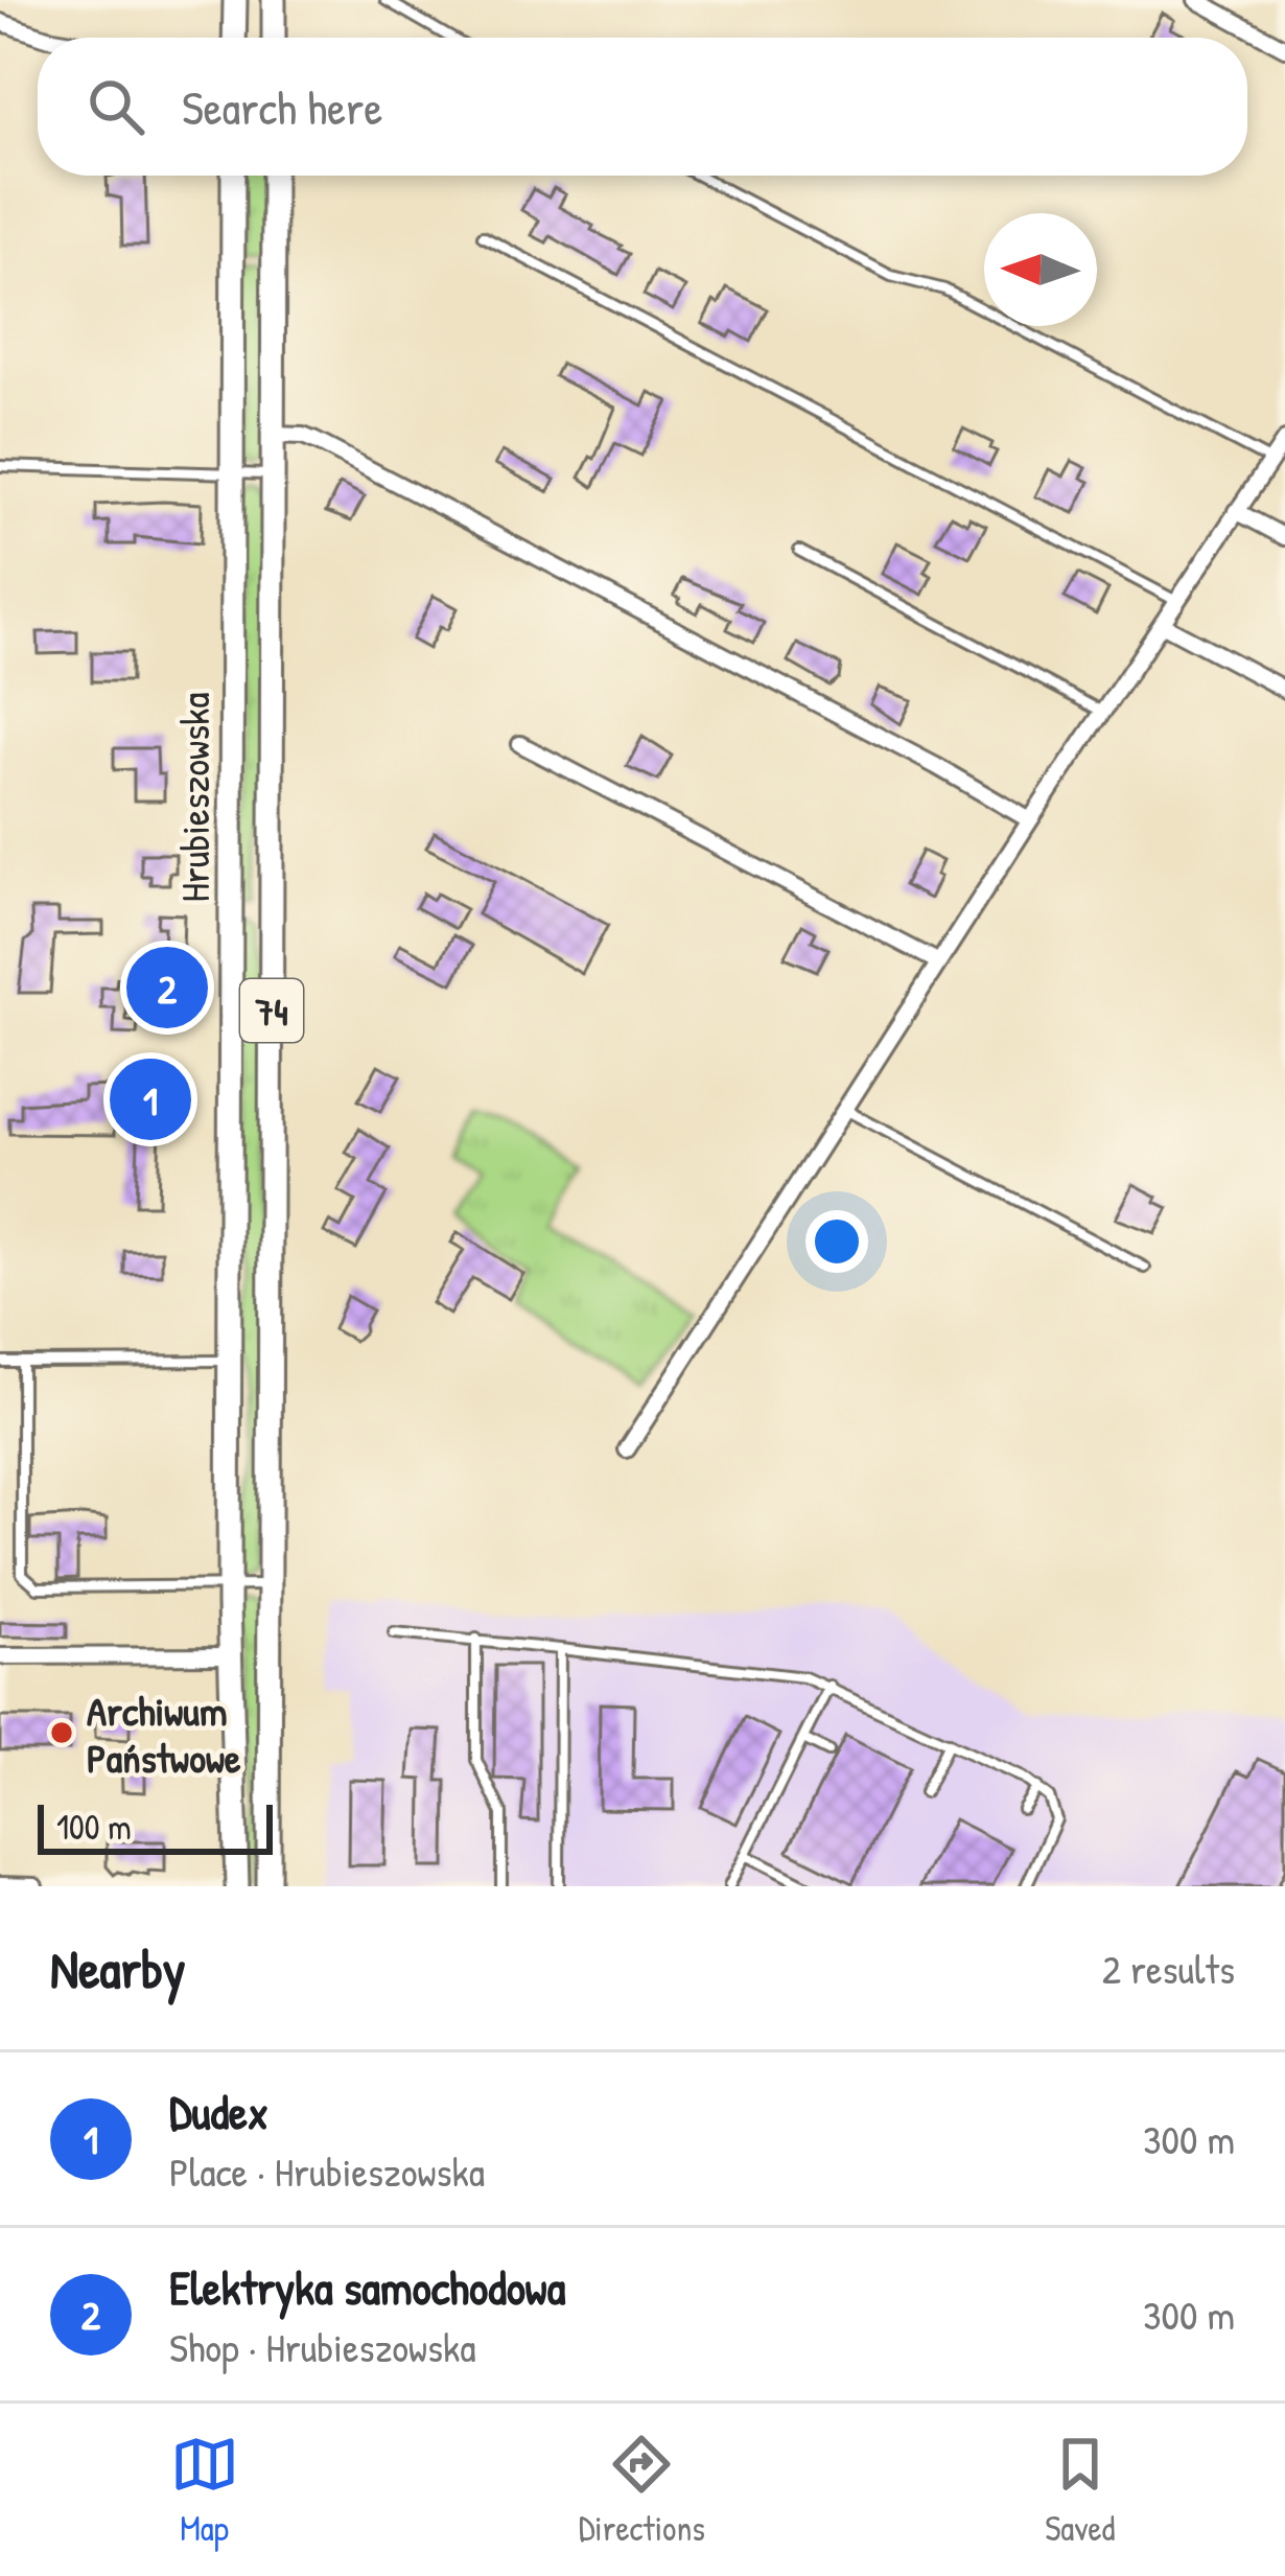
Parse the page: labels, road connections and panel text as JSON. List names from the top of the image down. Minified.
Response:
{"streets":{"main road":["Hrubieszowska","74"]},"places":["Archiwum Państwowe"],"scale_bar":"100 m","north":"left","page":{"search":"Search here","pins":["2","1"],"scale":"100 m","heading":["Nearby","2 results"],"list":[{"mark":"1","name":"Dudex","note":"Place · Hrubieszowska","value":"300 m"},{"mark":"2","name":"Elektryka samochodowa","note":"Shop · Hrubieszowska","value":"300 m"}],"nav":["Map","Directions","Saved"]}}
